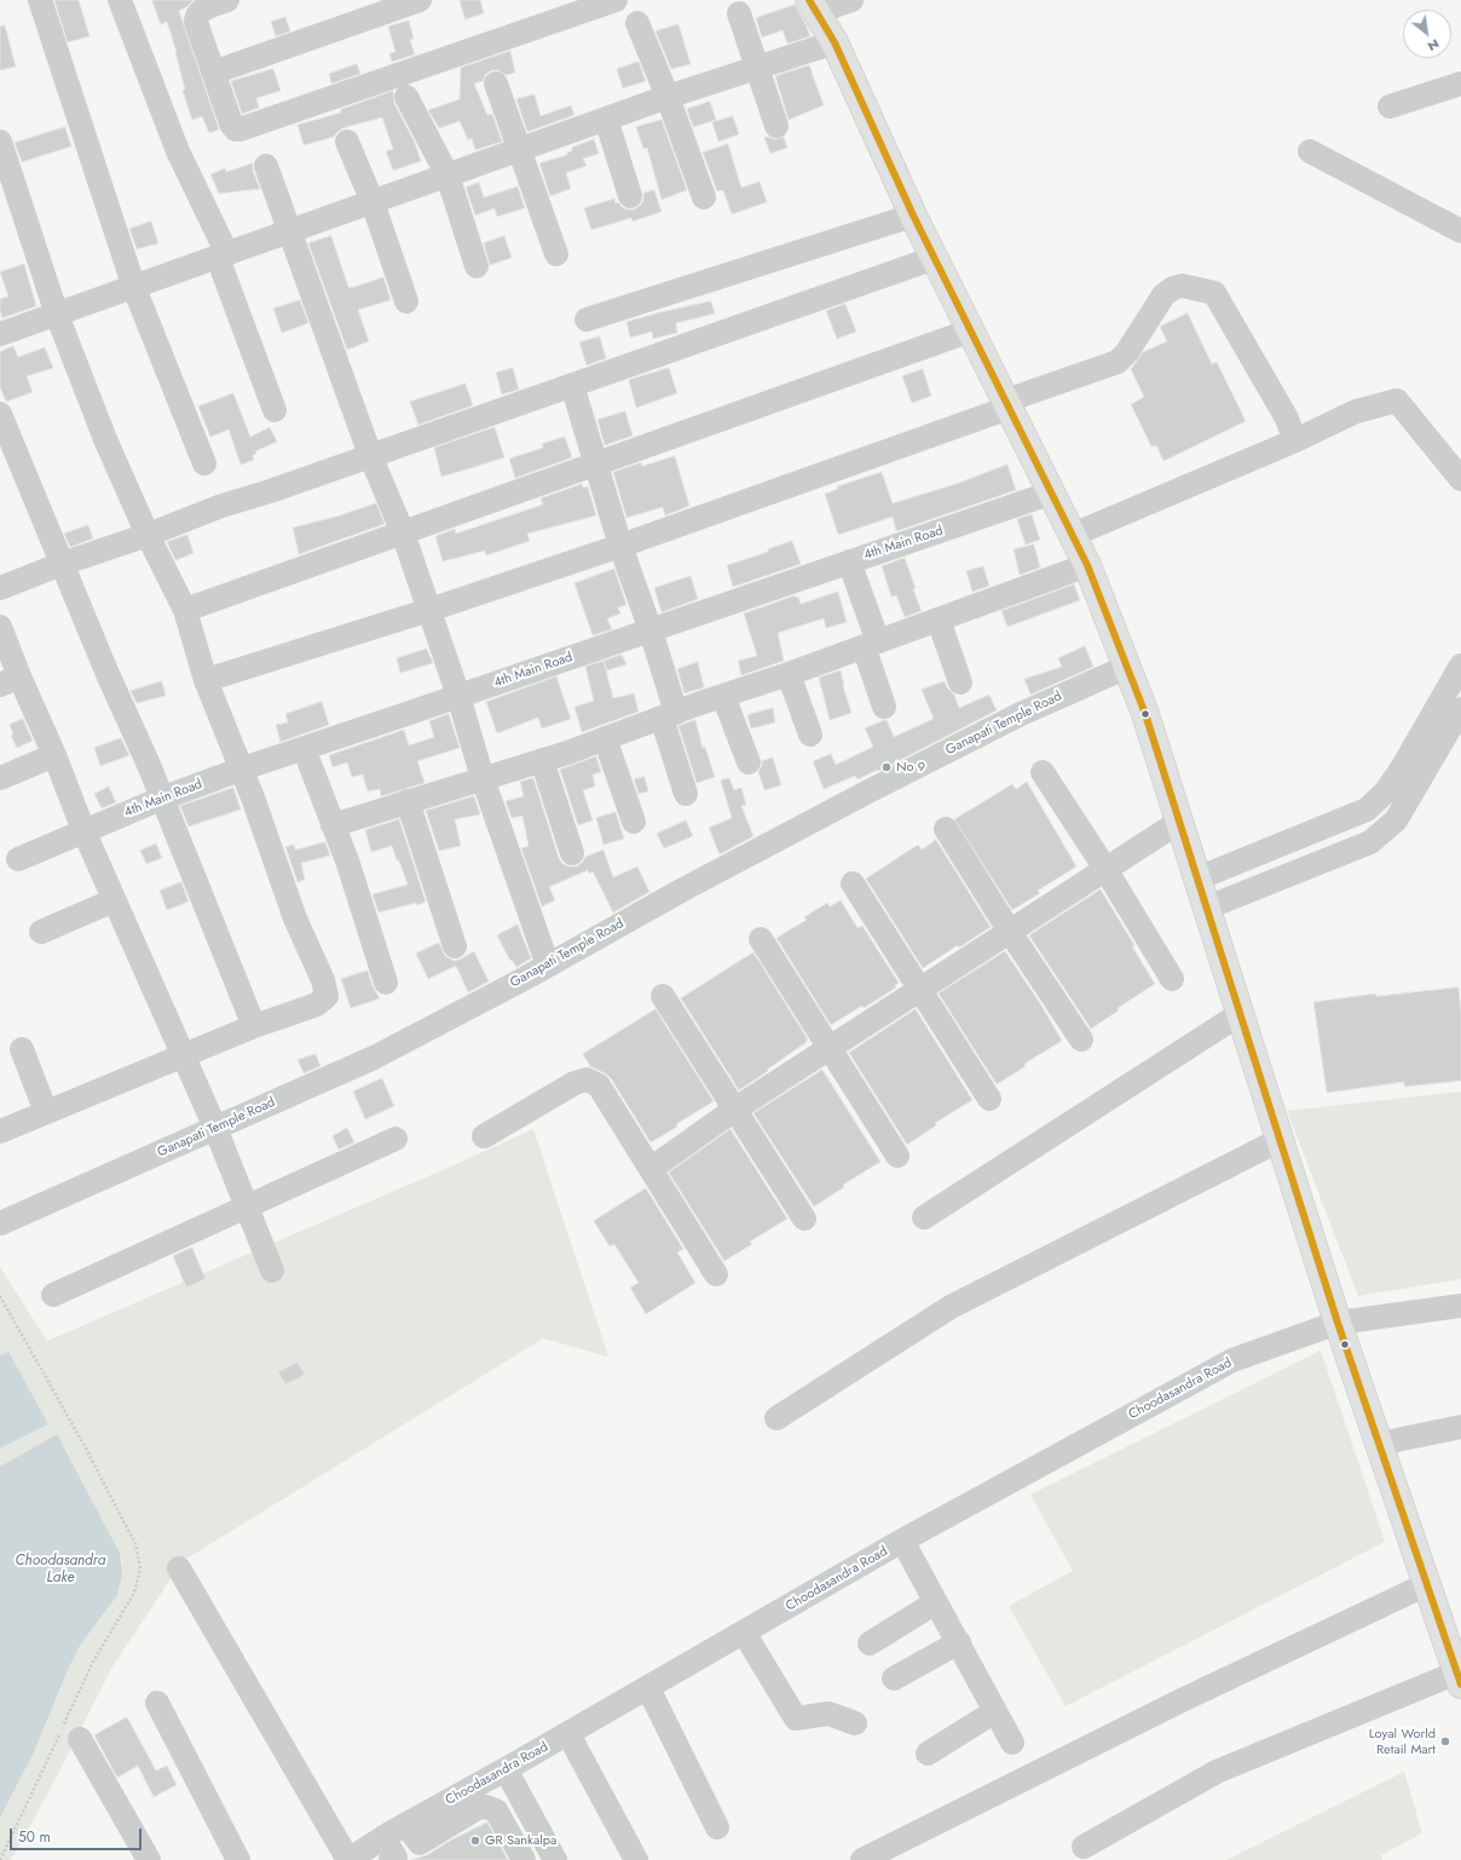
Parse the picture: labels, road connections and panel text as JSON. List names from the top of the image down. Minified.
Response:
{"streets":{"street":["4th Main Road","Ganapati Temple Road","Choodasandra Road"]},"water":["Choodasandra Lake"],"places":["No 9","Loyal World Retail Mart","GR Sankalpa"],"scale_bar":"50 m","north":"bottom right"}
